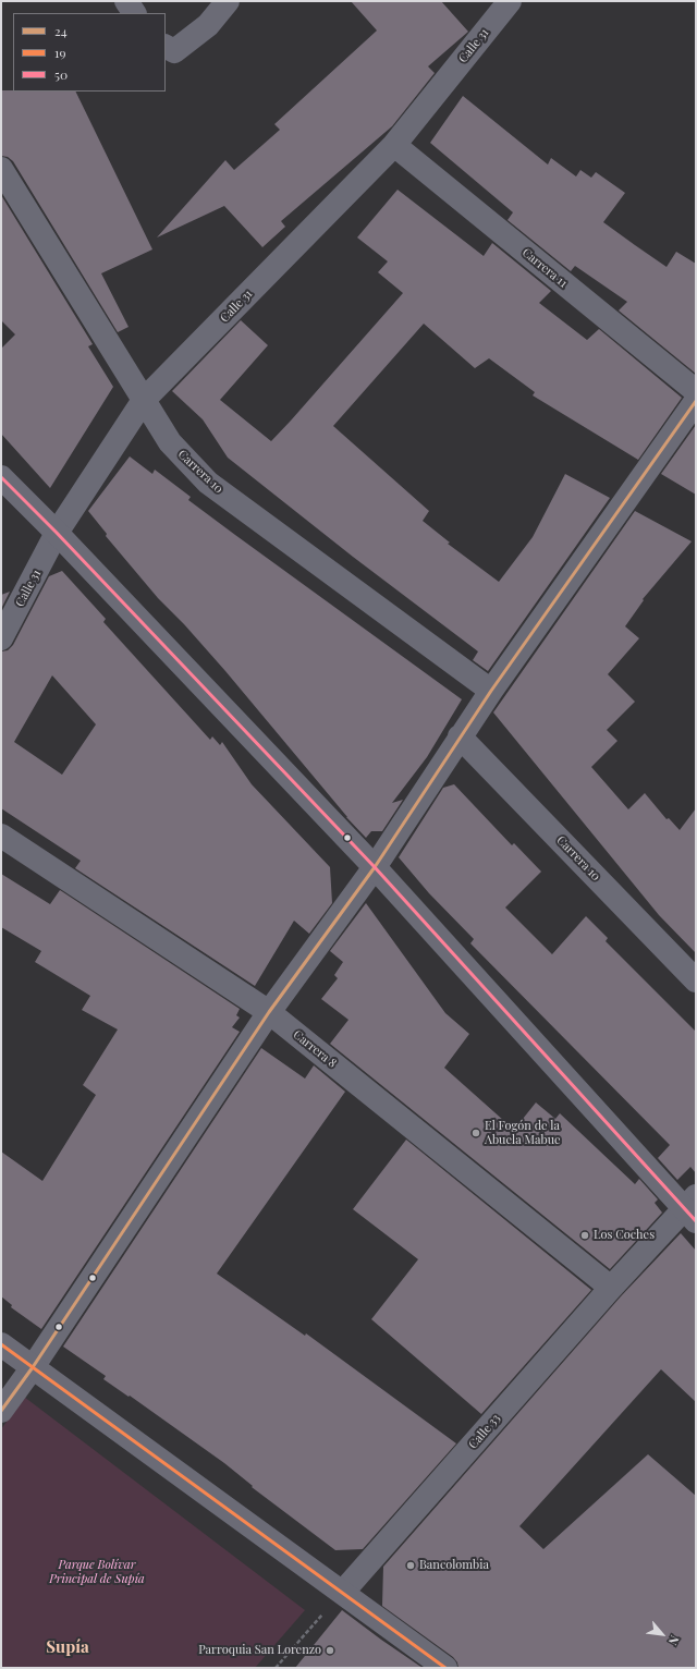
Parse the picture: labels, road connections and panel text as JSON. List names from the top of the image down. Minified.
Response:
{"streets":{"street":["Calle 31","Carrera 11","Carrera 10","Carrera 8","Calle 33"]},"crossings":[["Calle 31","Carrera 11"],["Calle 31","Carrera 10"],["Carrera 8","Calle 33"]],"districts":["Supía"],"parks":["Parque Bolívar Principal de Supía"],"places":["El Fogón de la Abuela Mabue","Los Coches","Bancolombia","Parroquia San Lorenzo"],"lines":["transit line 24","transit line 50","transit line 19"],"legend":["24","19","50"],"north":"bottom right"}
